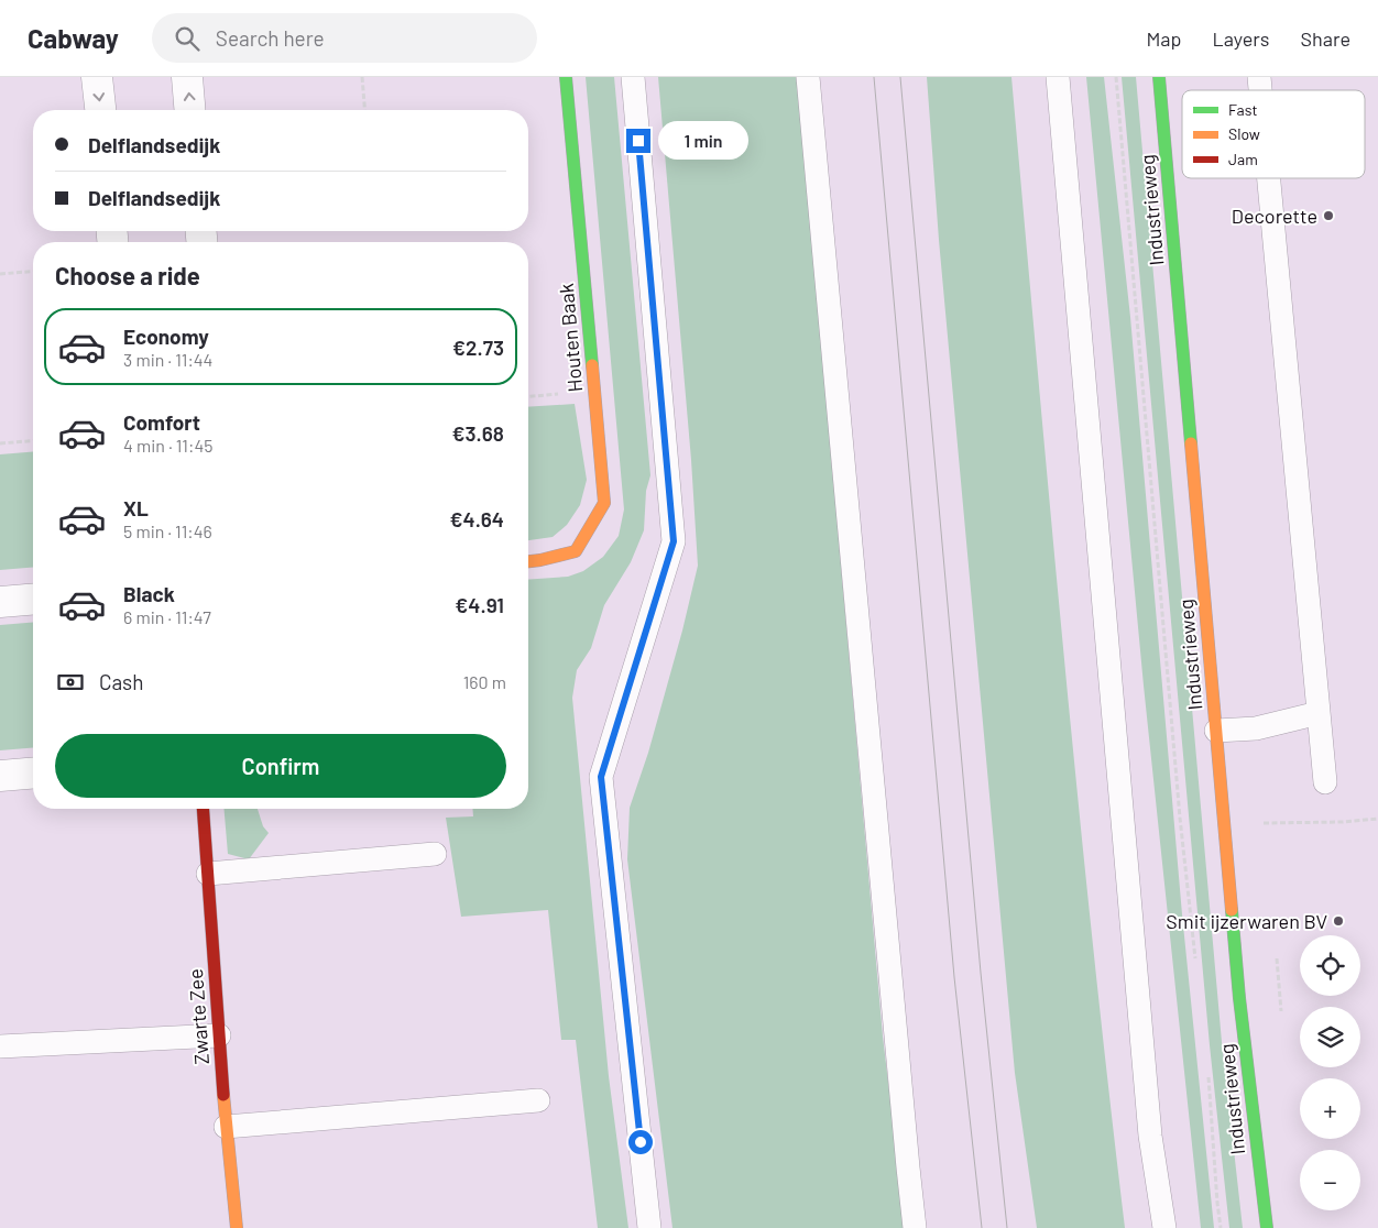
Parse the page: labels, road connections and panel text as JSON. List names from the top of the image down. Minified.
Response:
{"streets":{"main road":["Industrieweg","Houten Baak","Zwarte Zee"]},"places":["Decorette","Smit ijzerwaren BV"],"legend":["Fast","Slow","Jam"],"page":{"header":"Cabway","search":"Search here","nav":["Map","Layers","Share"],"banner":["Delflandsedijk","Delflandsedijk"],"bubble":"1 min","heading":"Choose a ride","list":[{"name":"Economy","note":"3 min · 11:44","value":"€2.73"},{"name":"Comfort","note":"4 min · 11:45","value":"€3.68"},{"name":"XL","note":"5 min · 11:46","value":"€4.64"},{"name":"Black","note":"6 min · 11:47","value":"€4.91"}],"pay":["Cash","160 m"],"buttons":"Confirm","map_buttons":["+","−"]}}
